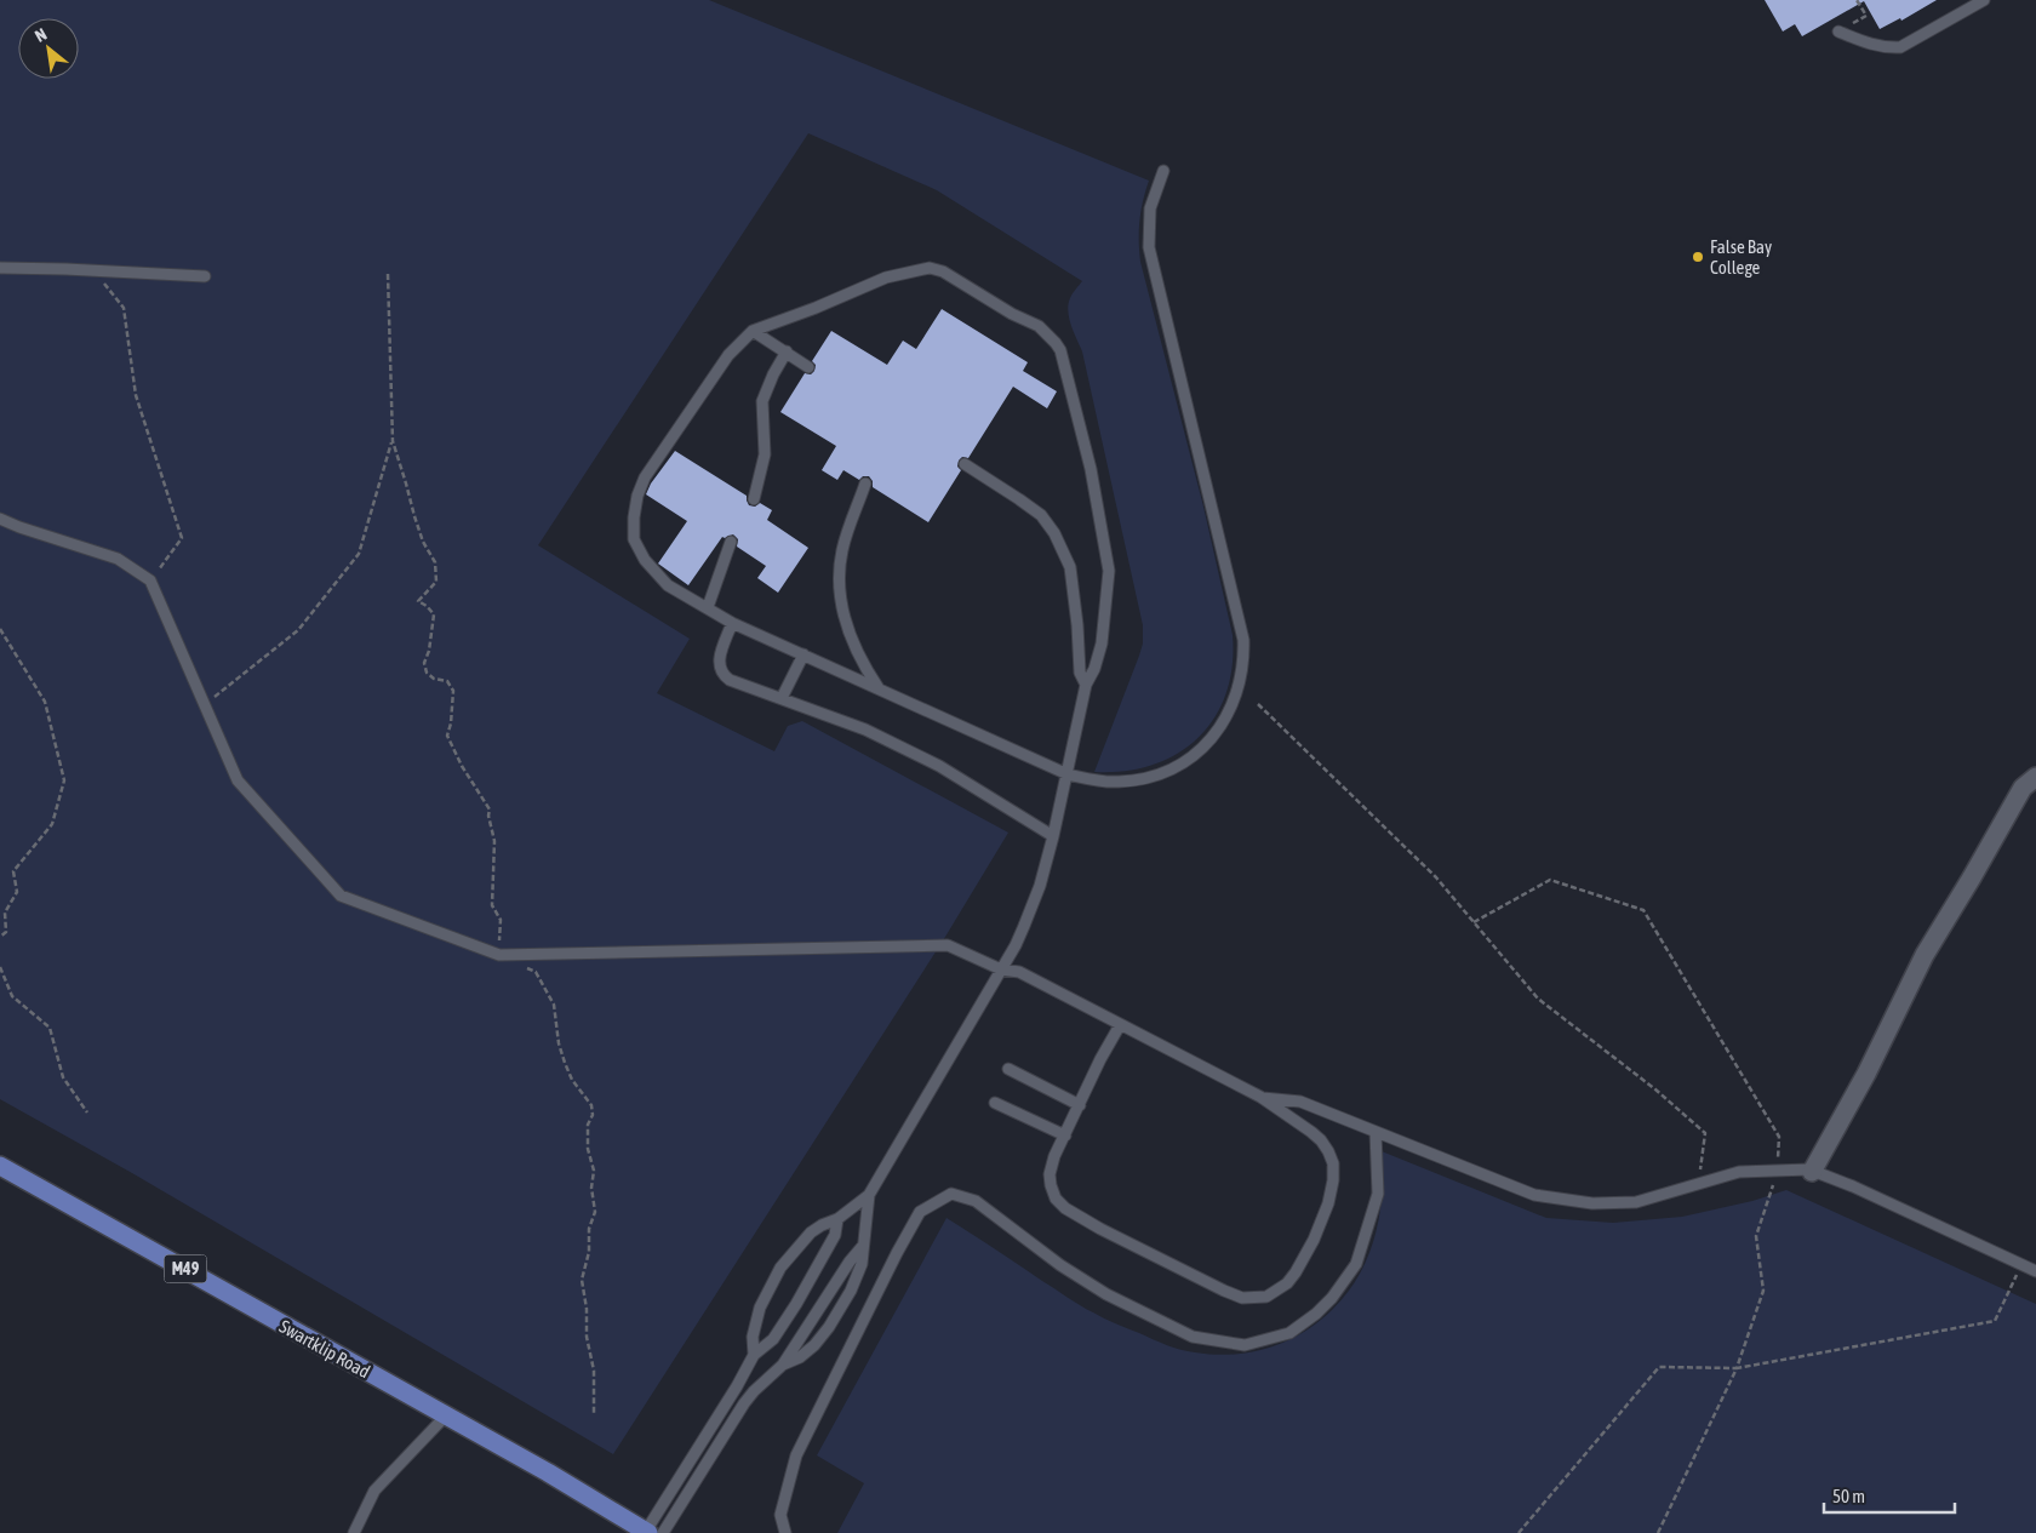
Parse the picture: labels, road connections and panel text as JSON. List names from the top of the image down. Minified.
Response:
{"streets":{"main road":["M49","Swartklip Road"]},"places":["False Bay College"],"scale_bar":"50 m","north":"top left"}
